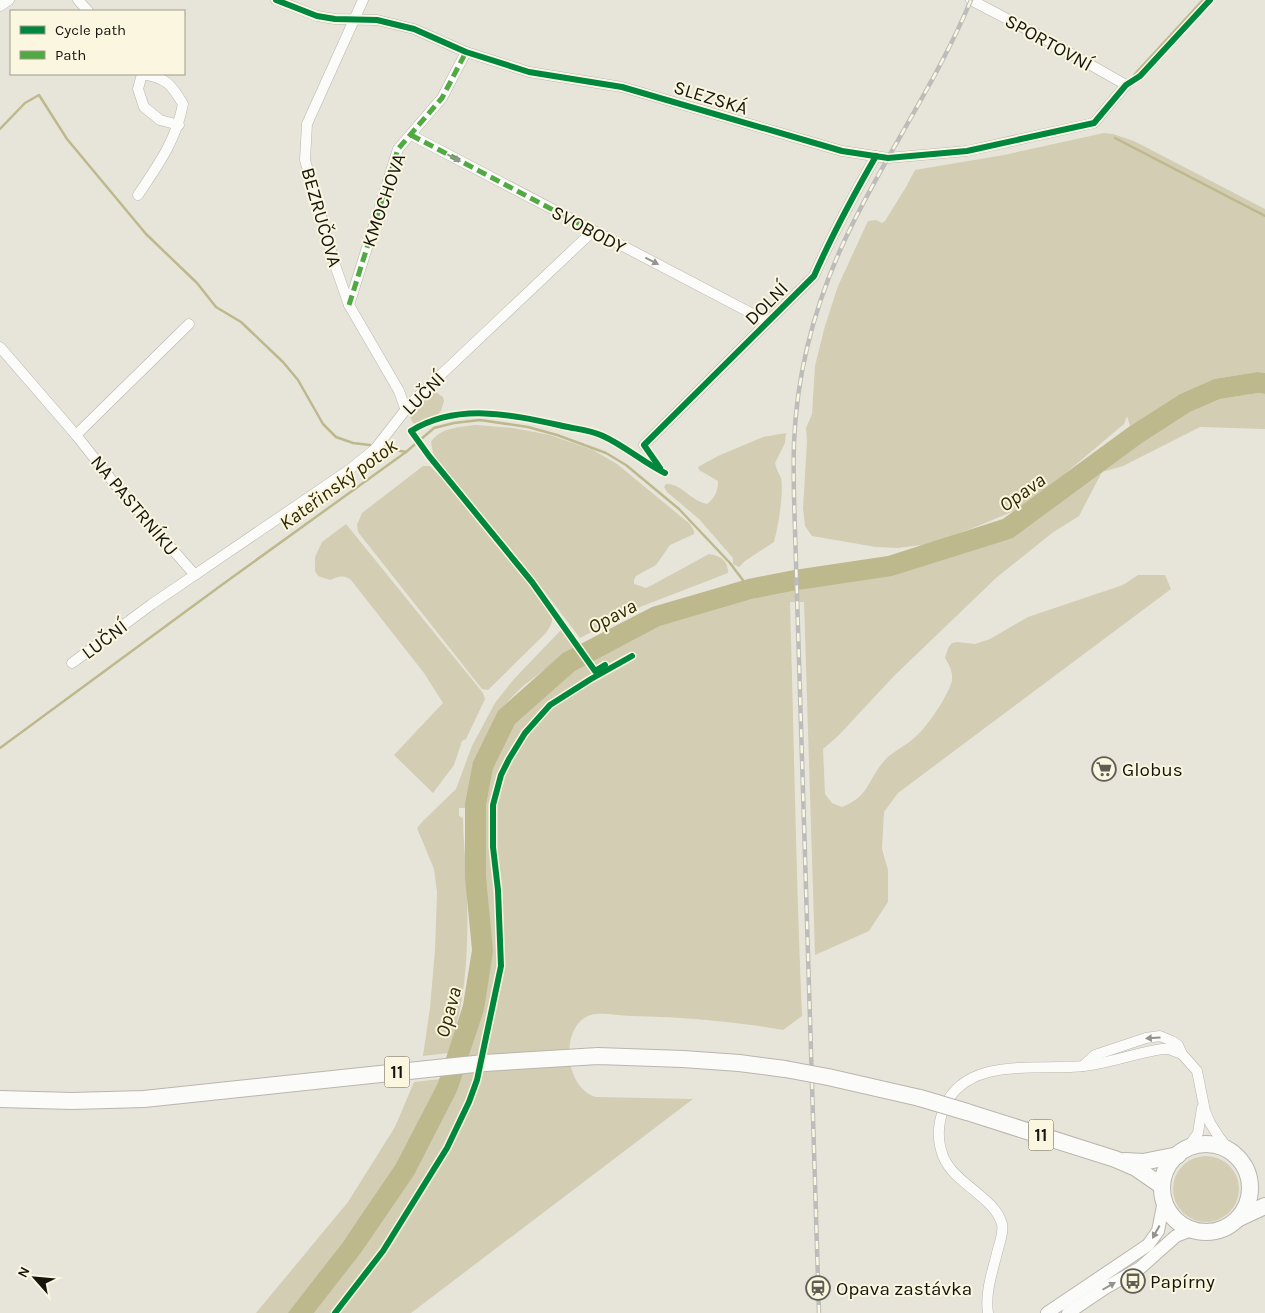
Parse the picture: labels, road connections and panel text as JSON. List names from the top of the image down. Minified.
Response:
{"streets":{"main road":["11"],"street":["SPORTOVNÍ","SLEZSKÁ","KMOCHOVA","BEZRUČOVA","SVOBODY","DOLNÍ","LUČNÍ","NA PASTRNÍKU"]},"crossings":[["SPORTOVNÍ","SLEZSKÁ"],["SLEZSKÁ","KMOCHOVA"],["SLEZSKÁ","BEZRUČOVA"],["SLEZSKÁ","DOLNÍ"],["KMOCHOVA","BEZRUČOVA"],["KMOCHOVA","SVOBODY"],["BEZRUČOVA","LUČNÍ"],["SVOBODY","DOLNÍ"],["SVOBODY","LUČNÍ"],["LUČNÍ","NA PASTRNÍKU"]],"one_way":["SVOBODY"],"water":["Kateřinský potok","Opava"],"places":{"supermarket":["Globus"],"bus stop":["Papírny"],"station":["Opava zastávka"]},"legend":["Cycle path","Path"],"north":"top left"}
